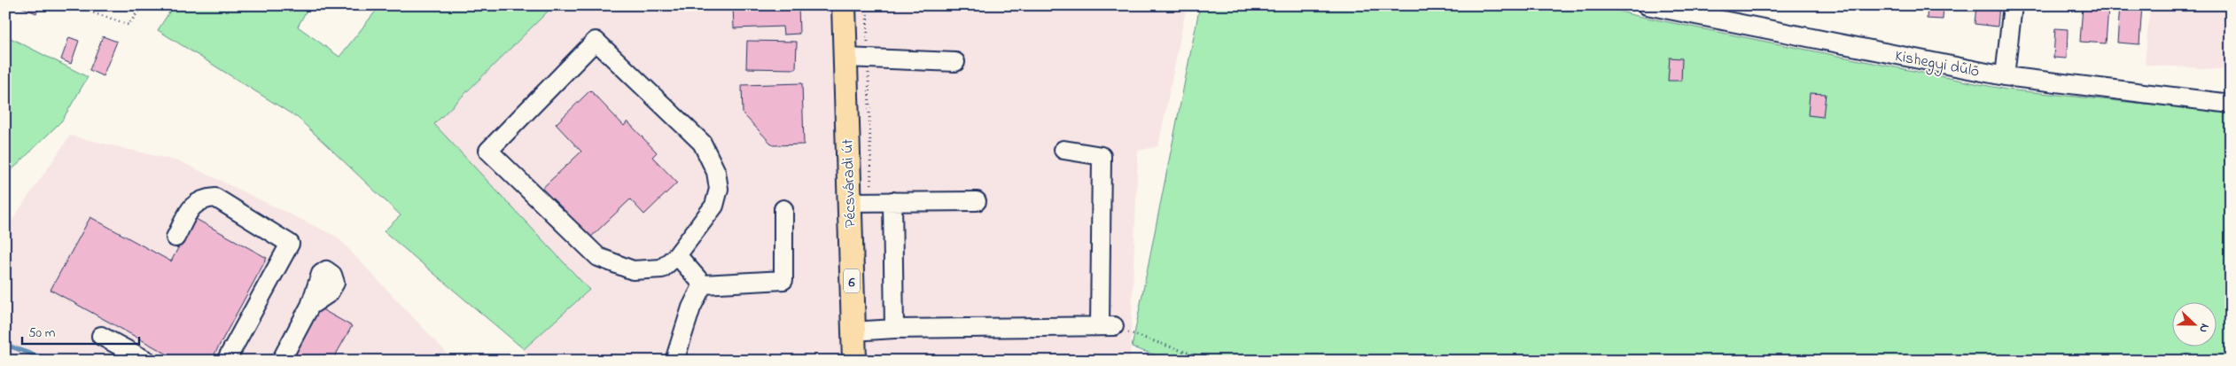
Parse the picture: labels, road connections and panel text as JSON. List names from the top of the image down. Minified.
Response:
{"streets":{"main road":["Pécsváradi út","6"],"street":["Kishegyi dűlő"]},"scale_bar":"50 m","north":"right"}
